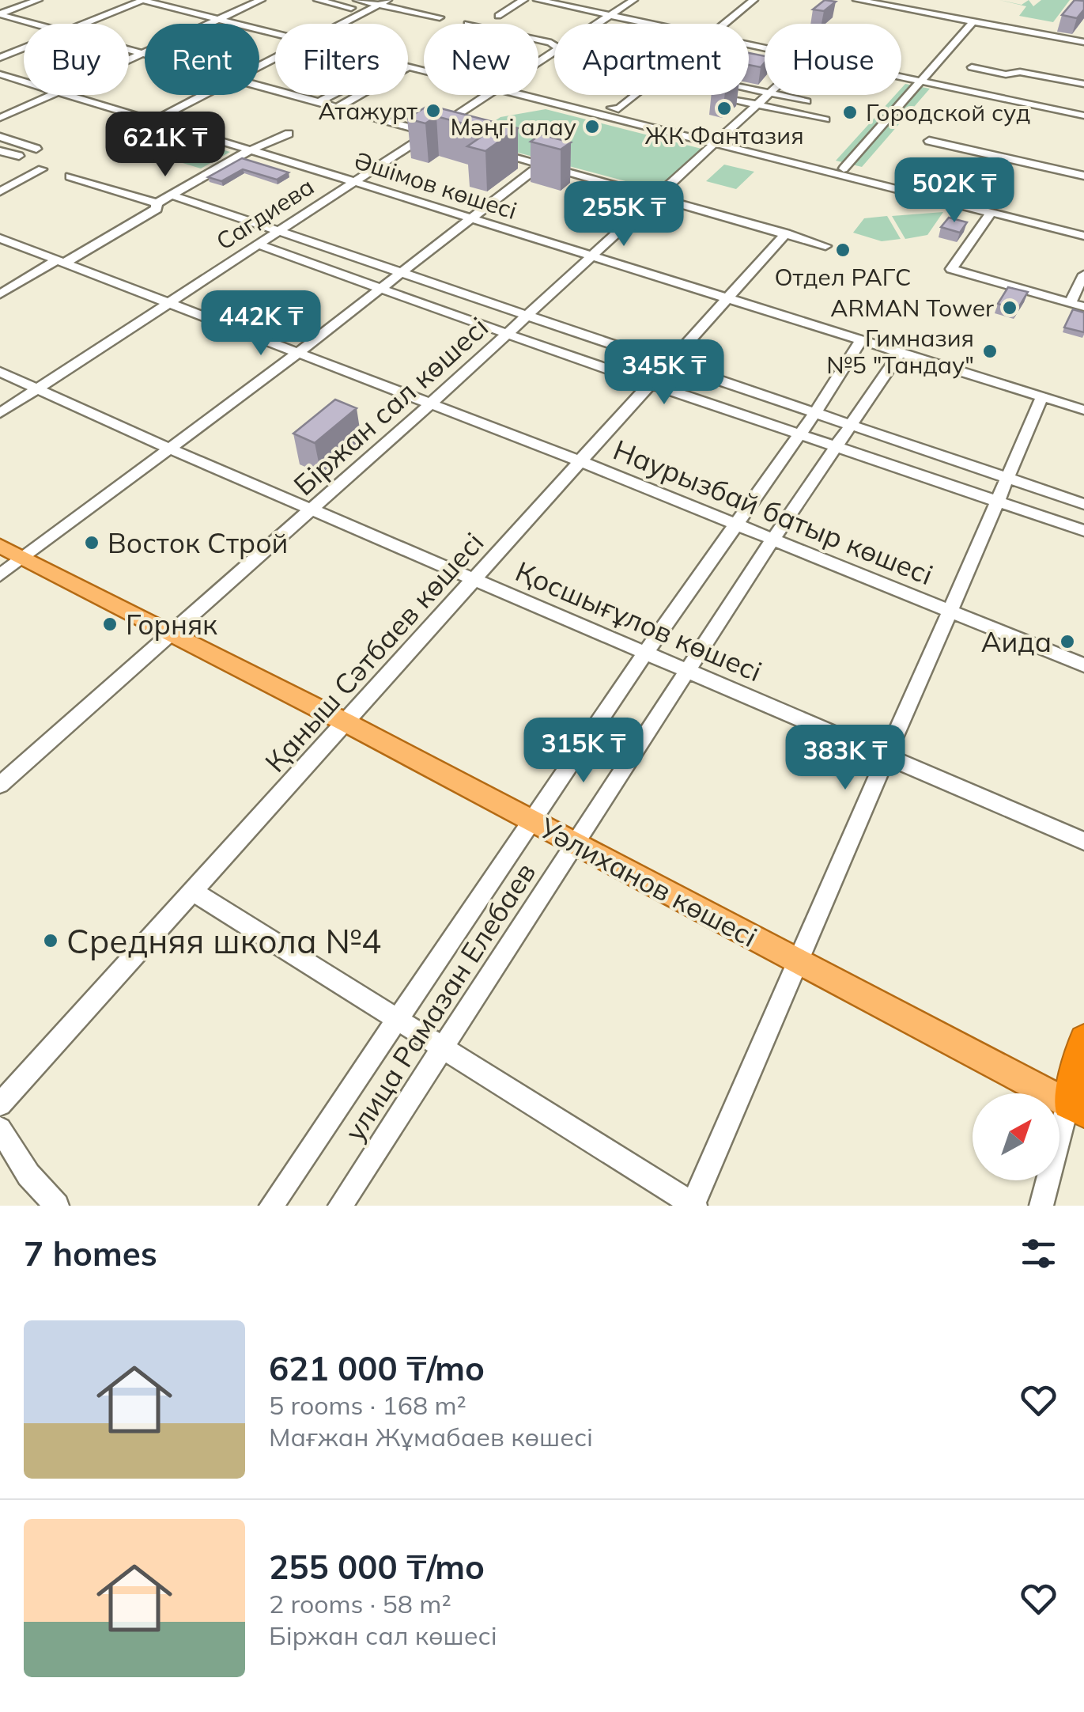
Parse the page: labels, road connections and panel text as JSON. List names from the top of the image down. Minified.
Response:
{"streets":{"main road":["Уәлиханов көшесі"],"street":["Әшімов көшесі","Сагдиева","Біржан сал көшесі","Наурызбай батыр көшесі","Қосшығұлов көшесі","Қаныш Сәтбаев көшесі","улица Рамазан Елебаев"]},"crossings":[["Әшімов көшесі","Сагдиева"],["Әшімов көшесі","Біржан сал көшесі"],["Әшімов көшесі","Қаныш Сәтбаев көшесі"],["Әшімов көшесі","улица Рамазан Елебаев"],["Сагдиева","Наурызбай батыр көшесі"],["Сагдиева","Қосшығұлов көшесі"],["Біржан сал көшесі","Наурызбай батыр көшесі"],["Біржан сал көшесі","Қосшығұлов көшесі"],["Біржан сал көшесі","Уәлиханов көшесі"],["Наурызбай батыр көшесі","Қаныш Сәтбаев көшесі"],["Наурызбай батыр көшесі","улица Рамазан Елебаев"],["Қосшығұлов көшесі","Қаныш Сәтбаев көшесі"],["Қосшығұлов көшесі","улица Рамазан Елебаев"],["Қаныш Сәтбаев көшесі","Уәлиханов көшесі"],["Уәлиханов көшесі","улица Рамазан Елебаев"]],"places":["ЖК Фантазия","Атажурт","Городской суд","Мәңгі алау","Отдел РАГС","ARMAN Tower","Гимназия №5 \"Тандау\"","Восток Строй","Горняк","Аида","Средняя школа №4"],"north":"top right","page":{"chip":["Buy","Rent","Filters","New","Apartment","House"],"price":["621K ₸","502K ₸","255K ₸","442K ₸","345K ₸","315K ₸","383K ₸"],"heading":"7 homes","list":[{"name":"621 000 ₸/mo","note":"5 rooms · 168 m² · Мағжан Жұмабаев көшесі"},{"name":"255 000 ₸/mo","note":"2 rooms · 58 m² · Біржан сал көшесі"}]}}
